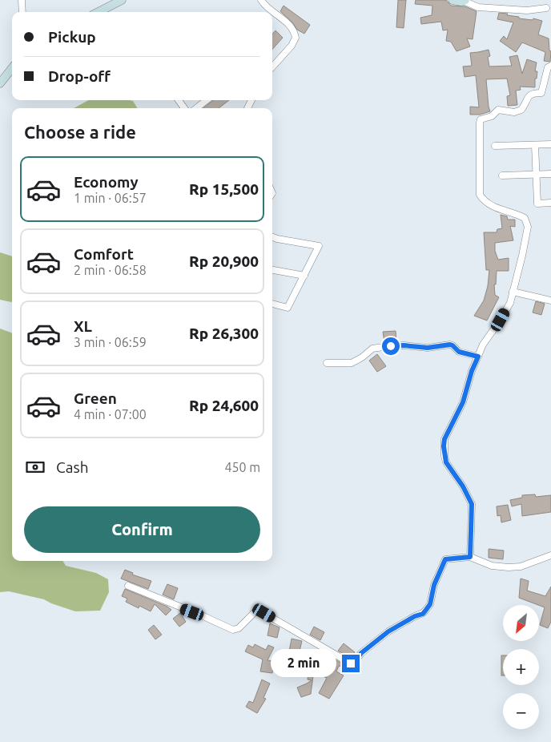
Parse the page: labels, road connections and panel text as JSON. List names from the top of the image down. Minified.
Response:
{"north":"bottom left","page":{"banner":["Pickup","Drop-off"],"heading":"Choose a ride","list":[{"name":"Economy","note":"1 min · 06:57","value":"Rp 15,500"},{"name":"Comfort","note":"2 min · 06:58","value":"Rp 20,900"},{"name":"XL","note":"3 min · 06:59","value":"Rp 26,300"},{"name":"Green","note":"4 min · 07:00","value":"Rp 24,600"}],"pay":["Cash","450 m"],"buttons":"Confirm","map_buttons":["+","−"],"bubble":"2 min"}}
